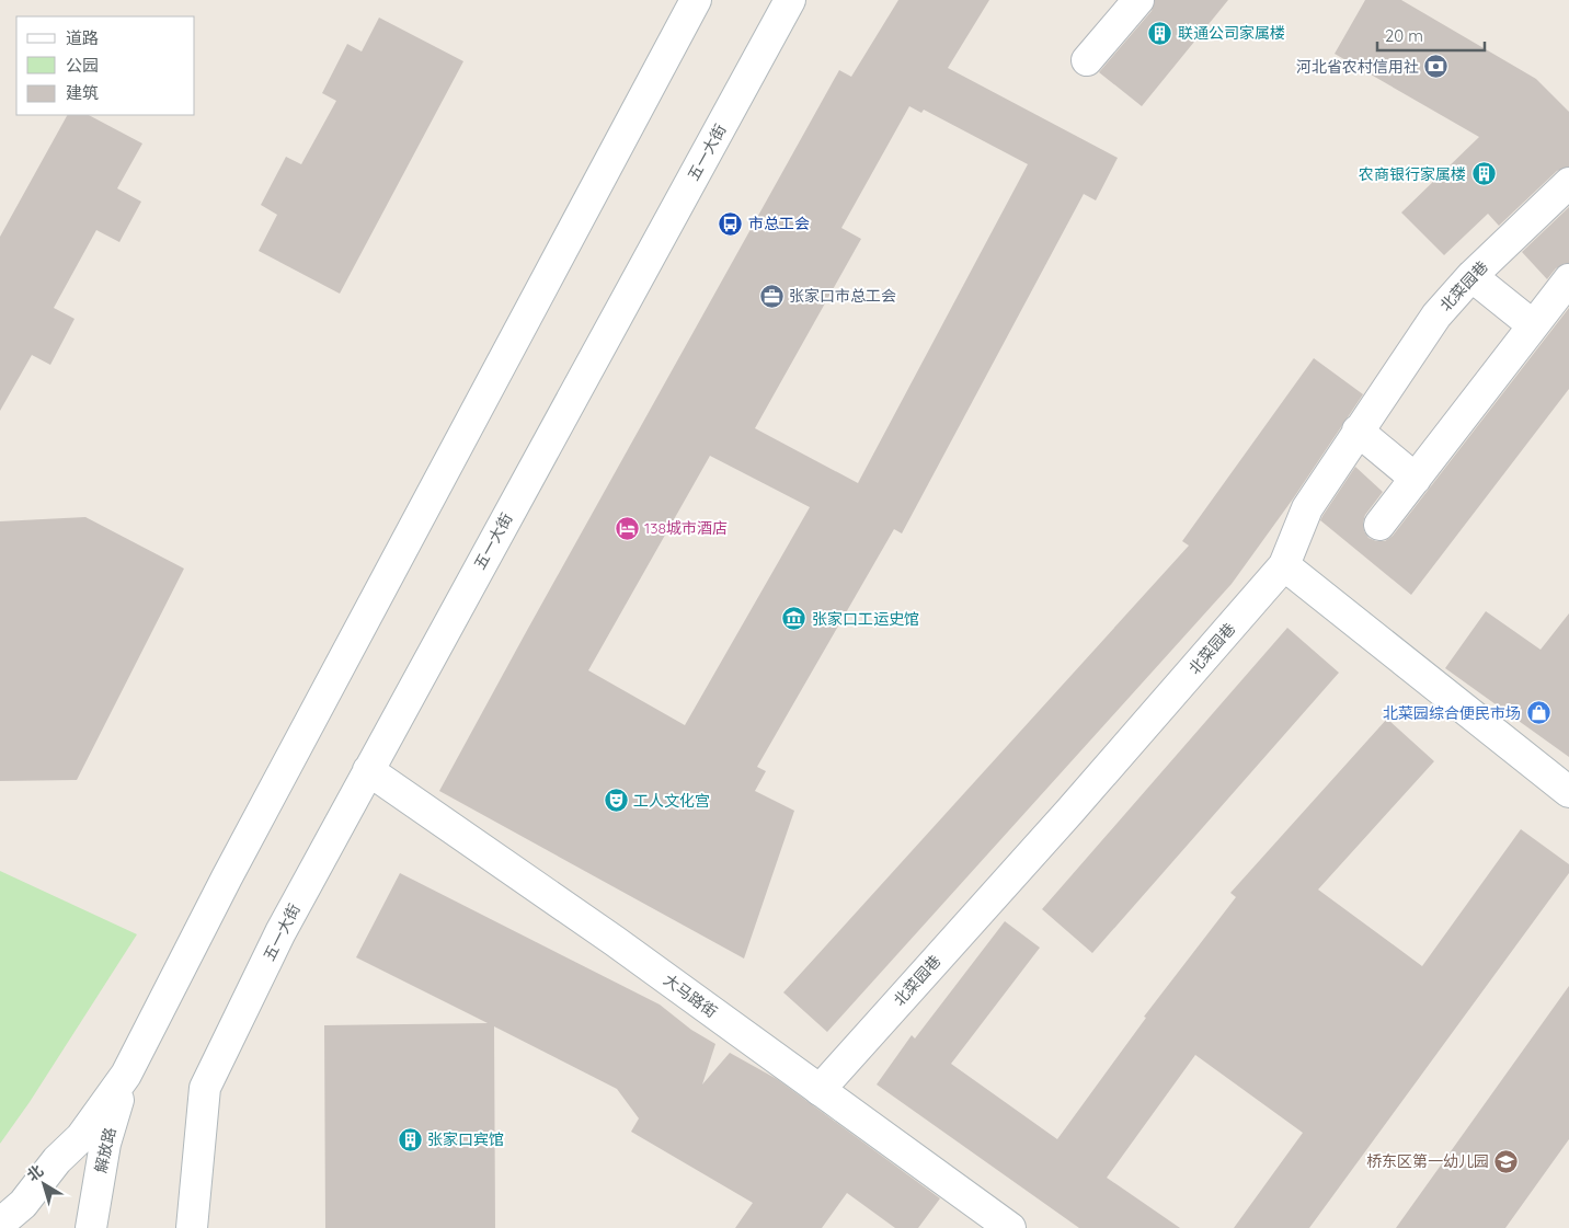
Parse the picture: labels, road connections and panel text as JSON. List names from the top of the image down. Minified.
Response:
{"streets":{"main road":["五一大街","北菜园巷","大马路街","解放路"]},"crossings":[["五一大街","大马路街"],["北菜园巷","大马路街"]],"places":{"building":["联通公司家属楼","农商银行家属楼","张家口宾馆"],"bank":["河北省农村信用社"],"bus stop":["市总工会"],"office":["张家口市总工会"],"hotel":["138城市酒店"],"museum":["张家口工运史馆"],"shop":["北菜园综合便民市场"],"theatre":["工人文化宫"],"school or university":["桥东区第一幼儿园"]},"legend":["道路","公园","建筑"],"scale_bar":"20 m","north":"top left"}
